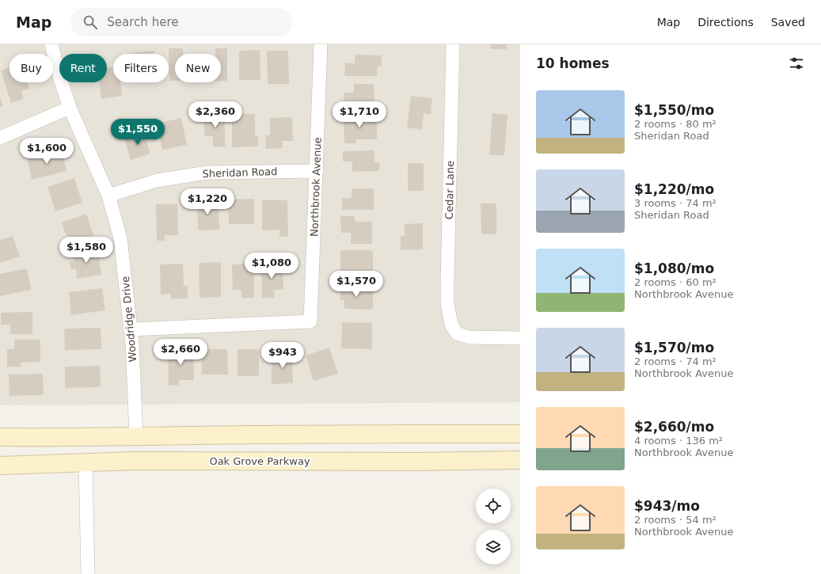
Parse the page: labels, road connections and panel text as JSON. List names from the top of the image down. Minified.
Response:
{"streets":{"main road":["Oak Grove Parkway"],"street":["Sheridan Road","Northbrook Avenue","Cedar Lane","Woodridge Drive"]},"crossings":[["Sheridan Road","Northbrook Avenue"],["Sheridan Road","Woodridge Drive"],["Northbrook Avenue","Woodridge Drive"]],"page":{"header":"Map","search":"Search here","nav":["Map","Directions","Saved"],"heading":"10 homes","chip":["Buy","Rent","Filters","New"],"list":[{"name":"$1,550/mo","note":"2 rooms · 80 m² · Sheridan Road"},{"name":"$1,220/mo","note":"3 rooms · 74 m² · Sheridan Road"},{"name":"$1,080/mo","note":"2 rooms · 60 m² · Northbrook Avenue"},{"name":"$1,570/mo","note":"2 rooms · 74 m² · Northbrook Avenue"},{"name":"$2,660/mo","note":"4 rooms · 136 m² · Northbrook Avenue"},{"name":"$943/mo","note":"2 rooms · 54 m² · Northbrook Avenue"}],"price":["$2,360","$1,710","$1,550","$1,600","$1,220","$1,580","$1,080","$1,570","$2,660","$943"]}}
